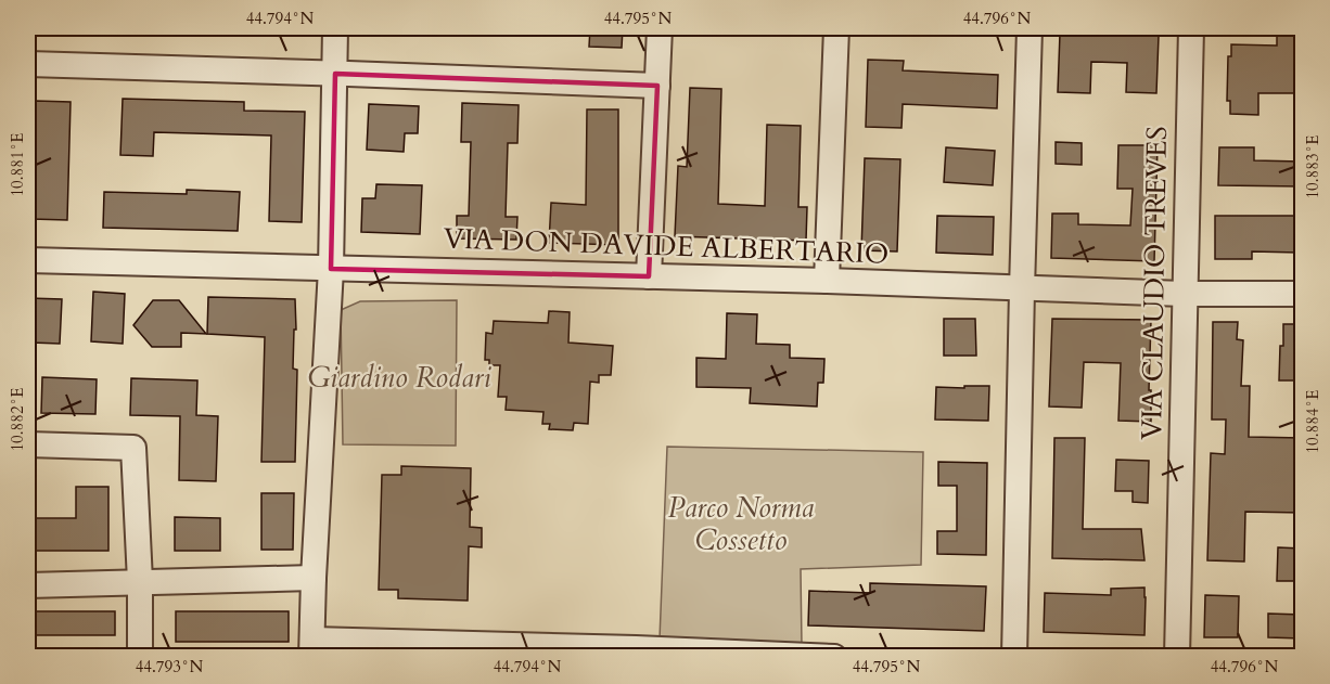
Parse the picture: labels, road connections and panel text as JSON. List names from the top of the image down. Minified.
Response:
{"streets":{"street":["VIA DON DAVIDE ALBERTARIO","VIA CLAUDIO TREVES"]},"crossings":[["VIA DON DAVIDE ALBERTARIO","VIA CLAUDIO TREVES"]],"parks":["Giardino Rodari","Parco Norma Cossetto"],"coordinates":["44.794°N","44.795°N","44.796°N","10.881°E","10.883°E","10.882°E","10.884°E","44.793°N"]}
